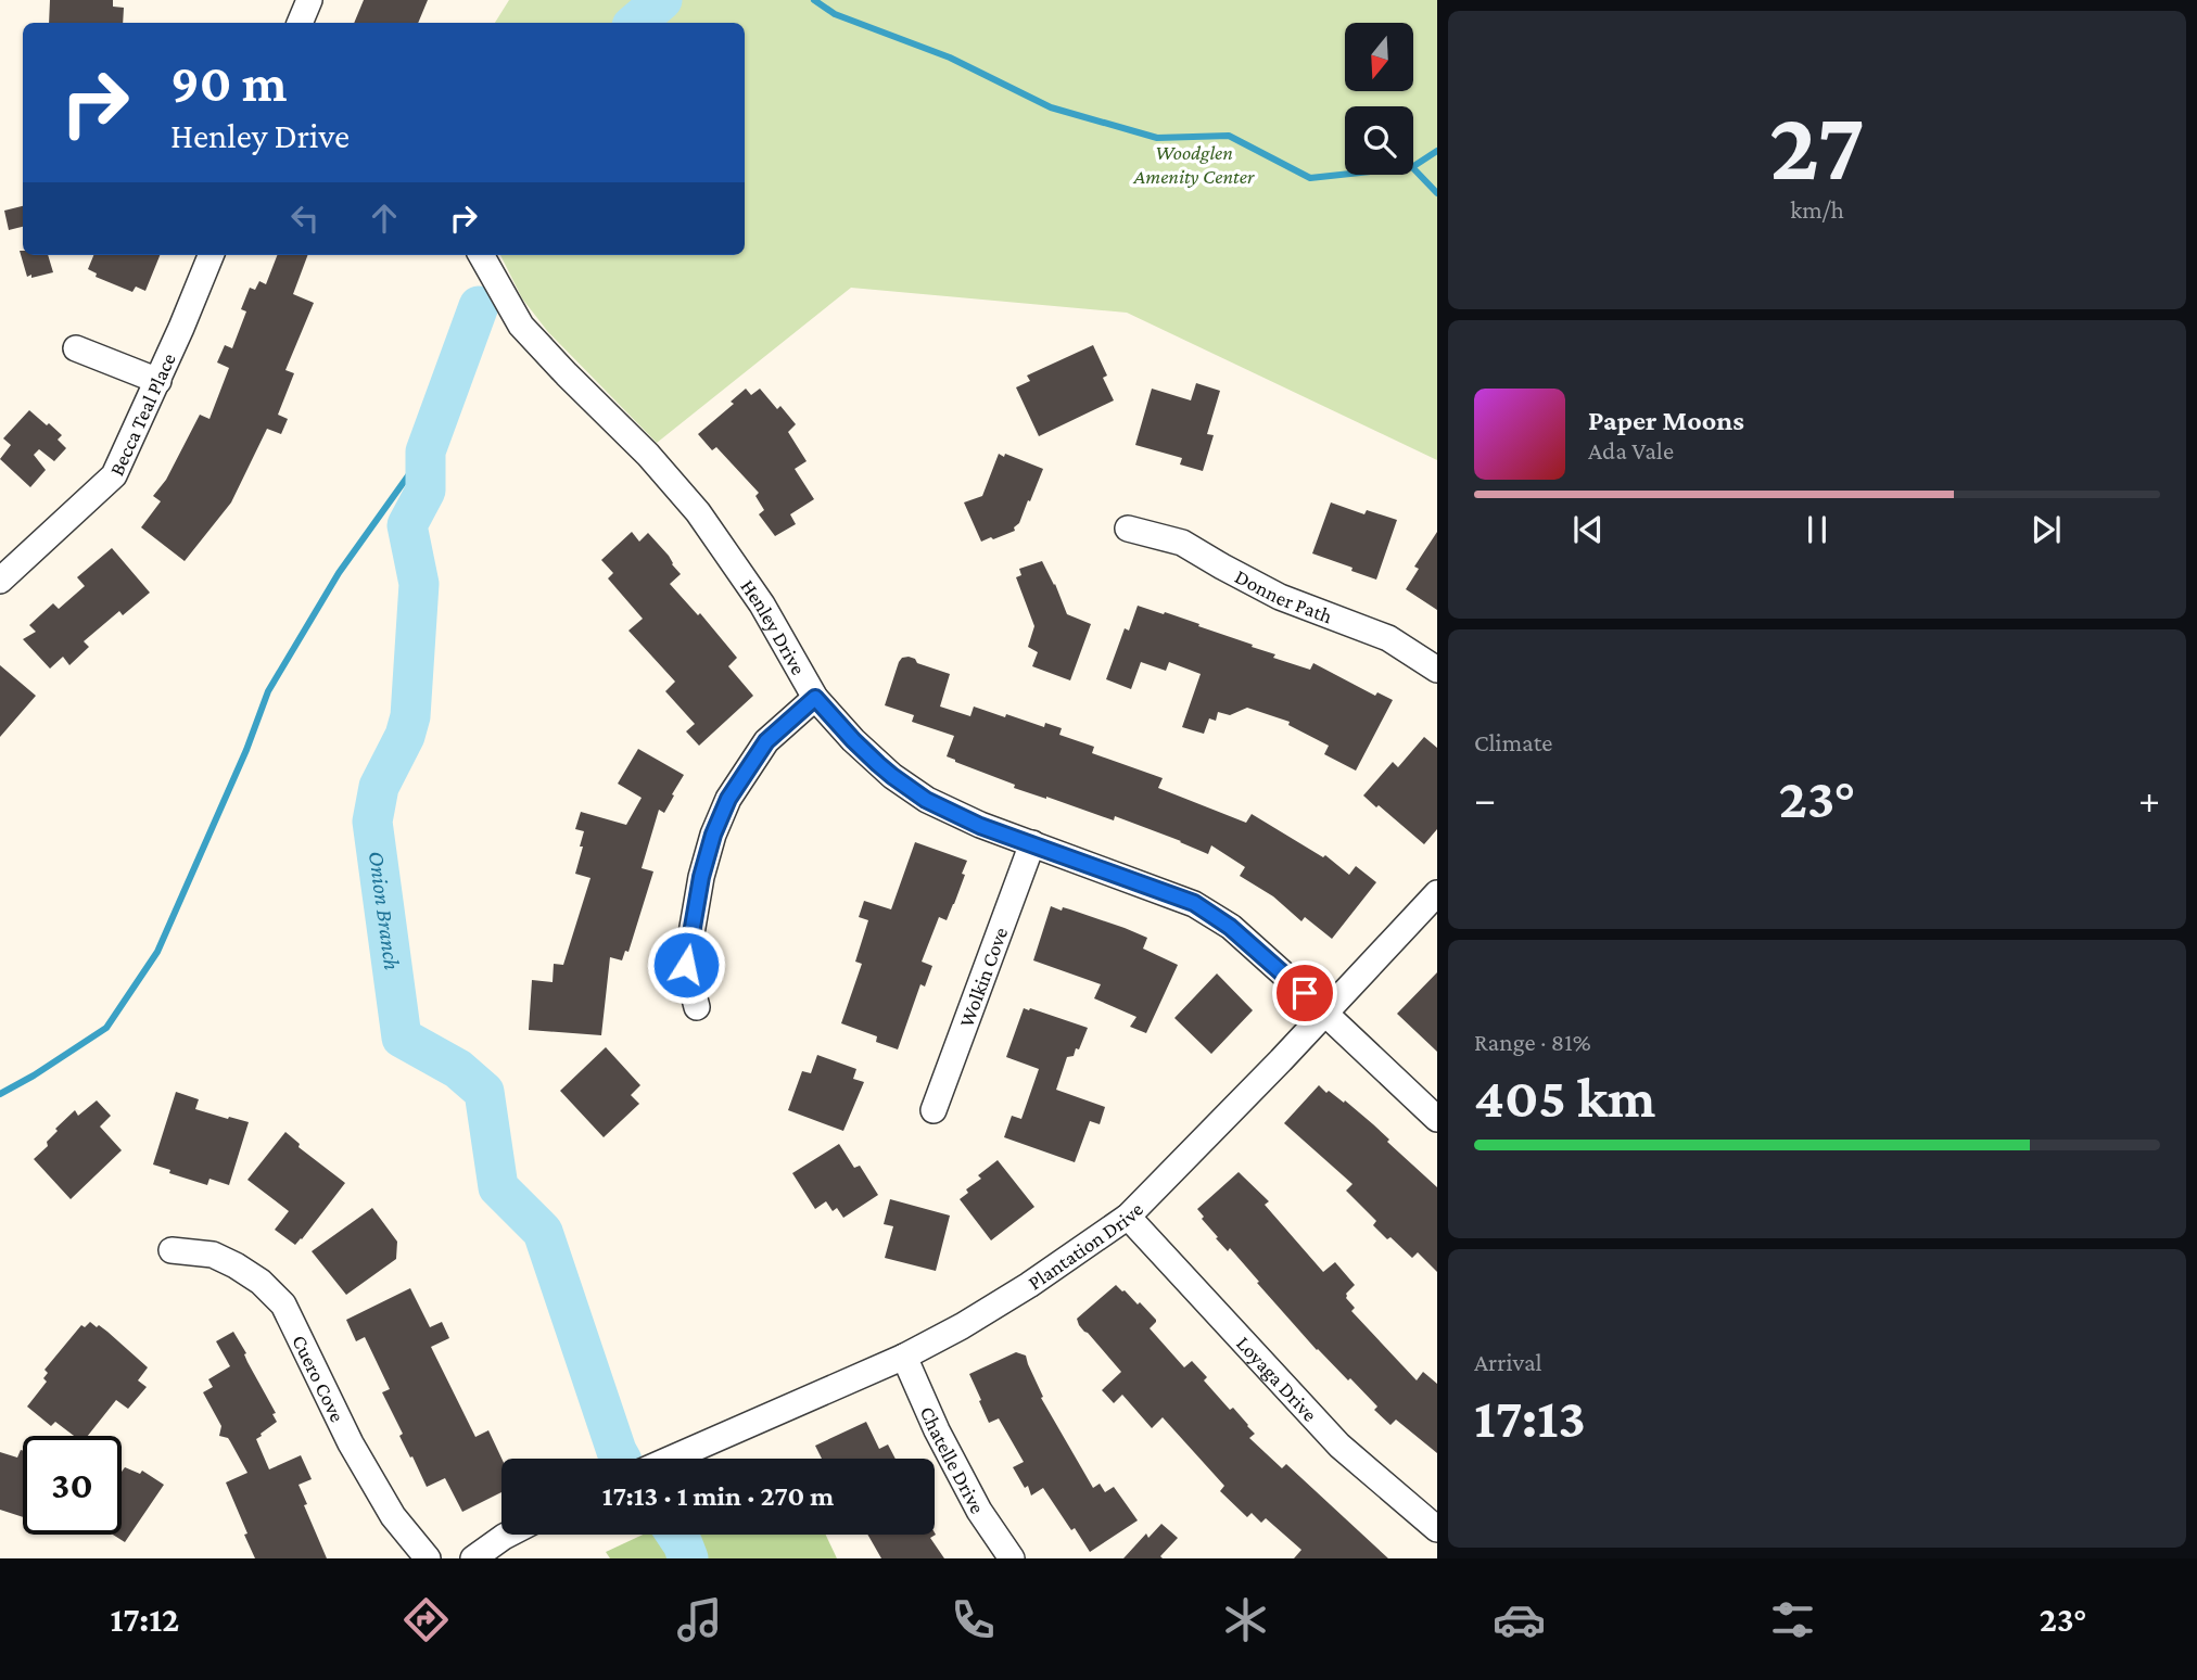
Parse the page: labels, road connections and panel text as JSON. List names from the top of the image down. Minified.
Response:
{"streets":{"street":["Becca Teal Place","Donner Path","Henley Drive","Wolkin Cove","Plantation Drive","Cuero Cove","Loyaga Drive","Chatelle Drive"]},"crossings":[["Henley Drive","Wolkin Cove"],["Henley Drive","Plantation Drive"],["Plantation Drive","Loyaga Drive"],["Plantation Drive","Chatelle Drive"]],"water":["Onion Branch"],"parks":["Woodglen Amenity Center"],"north":"bottom","page":{"tile":[["27","km/h"],"Climate",["Range · 81%","405 km"],["Arrival","17:13"]],"turn":["90 m","Henley Drive"],"song":["Paper Moons","Ada Vale"],"heat":["−","23°","+"],"limit":"30","trip":"17:13 · 1 min · 270 m","tabs":["17:12","23°"]}}
